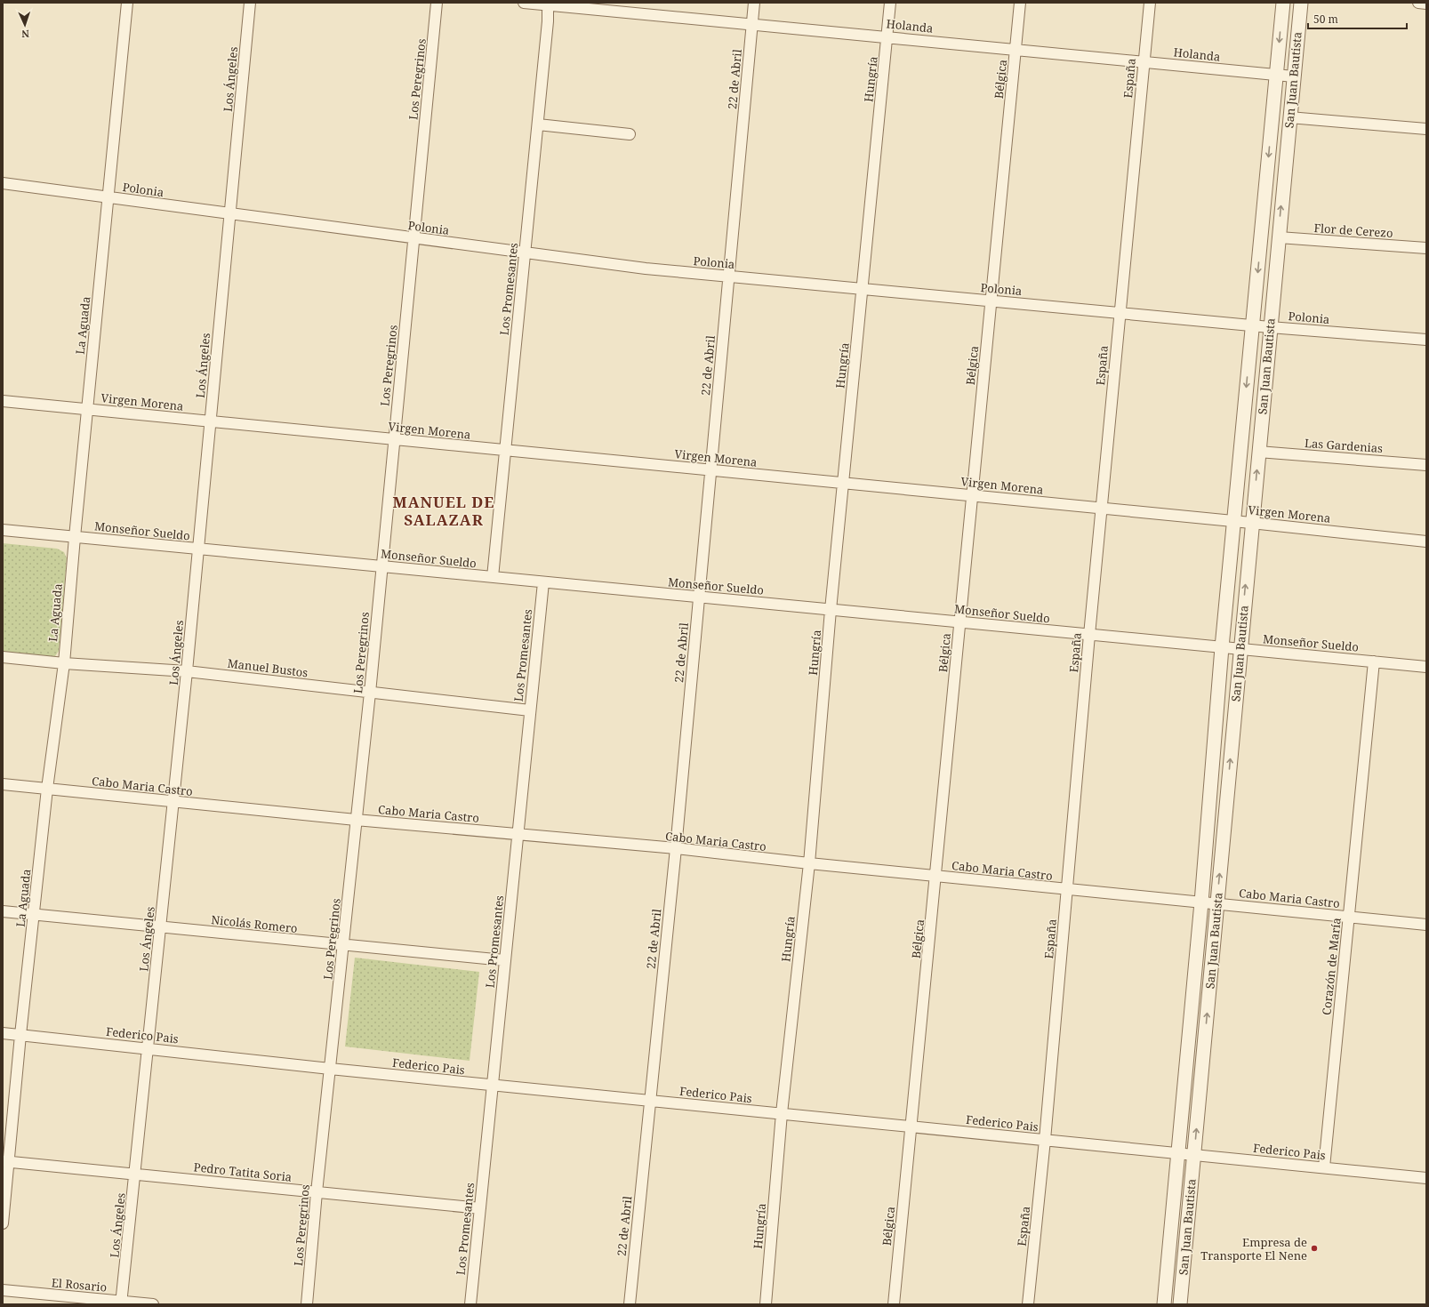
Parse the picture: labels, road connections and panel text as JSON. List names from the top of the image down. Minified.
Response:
{"streets":{"street":["Holanda","España","Los Ángeles","Los Peregrinos","22 de Abril","Hungría","Bélgica","San Juan Bautista","Polonia","Flor de Cerezo","Los Promesantes","La Aguada","Virgen Morena","Las Gardenias","Monseñor Sueldo","Manuel Bustos","Cabo Maria Castro","Nicolás Romero","Corazón de María","Federico Pais","Pedro Tatita Soria","El Rosario"]},"crossings":[["Holanda","España"],["Holanda","22 de Abril"],["Holanda","Hungría"],["Holanda","Bélgica"],["Holanda","San Juan Bautista"],["Holanda","Los Promesantes"],["España","Polonia"],["España","Virgen Morena"],["España","Monseñor Sueldo"],["España","Cabo Maria Castro"],["España","Federico Pais"],["Los Ángeles","Polonia"],["Los Ángeles","Virgen Morena"],["Los Ángeles","Monseñor Sueldo"],["Los Ángeles","Manuel Bustos"],["Los Ángeles","Cabo Maria Castro"],["Los Ángeles","Nicolás Romero"],["Los Ángeles","Federico Pais"],["Los Ángeles","Pedro Tatita Soria"],["Los Ángeles","El Rosario"],["Los Peregrinos","Polonia"],["Los Peregrinos","Virgen Morena"],["Los Peregrinos","Monseñor Sueldo"],["Los Peregrinos","Manuel Bustos"],["Los Peregrinos","Cabo Maria Castro"],["Los Peregrinos","Nicolás Romero"],["Los Peregrinos","Federico Pais"],["Los Peregrinos","Pedro Tatita Soria"],["22 de Abril","Polonia"],["22 de Abril","Virgen Morena"],["22 de Abril","Monseñor Sueldo"],["22 de Abril","Cabo Maria Castro"],["22 de Abril","Federico Pais"],["Hungría","Polonia"],["Hungría","Virgen Morena"],["Hungría","Monseñor Sueldo"],["Hungría","Cabo Maria Castro"],["Hungría","Federico Pais"],["Bélgica","Polonia"],["Bélgica","Virgen Morena"],["Bélgica","Monseñor Sueldo"],["Bélgica","Cabo Maria Castro"],["Bélgica","Federico Pais"],["San Juan Bautista","Polonia"],["San Juan Bautista","Flor de Cerezo"],["San Juan Bautista","Virgen Morena"],["San Juan Bautista","Las Gardenias"],["San Juan Bautista","Monseñor Sueldo"],["San Juan Bautista","Cabo Maria Castro"],["San Juan Bautista","Federico Pais"],["Polonia","Los Promesantes"],["Polonia","La Aguada"],["Los Promesantes","Virgen Morena"],["Los Promesantes","Monseñor Sueldo"],["Los Promesantes","Manuel Bustos"],["Los Promesantes","Cabo Maria Castro"],["Los Promesantes","Nicolás Romero"],["Los Promesantes","Federico Pais"],["Los Promesantes","Pedro Tatita Soria"],["La Aguada","Virgen Morena"],["La Aguada","Monseñor Sueldo"],["La Aguada","Manuel Bustos"],["La Aguada","Cabo Maria Castro"],["La Aguada","Nicolás Romero"],["La Aguada","Federico Pais"],["La Aguada","Pedro Tatita Soria"],["Monseñor Sueldo","Corazón de María"],["Cabo Maria Castro","Corazón de María"],["Corazón de María","Federico Pais"]],"districts":["MANUEL DE SALAZAR"],"places":["Empresa de Transporte El Nene"],"scale_bar":"50 m","north":"bottom"}
